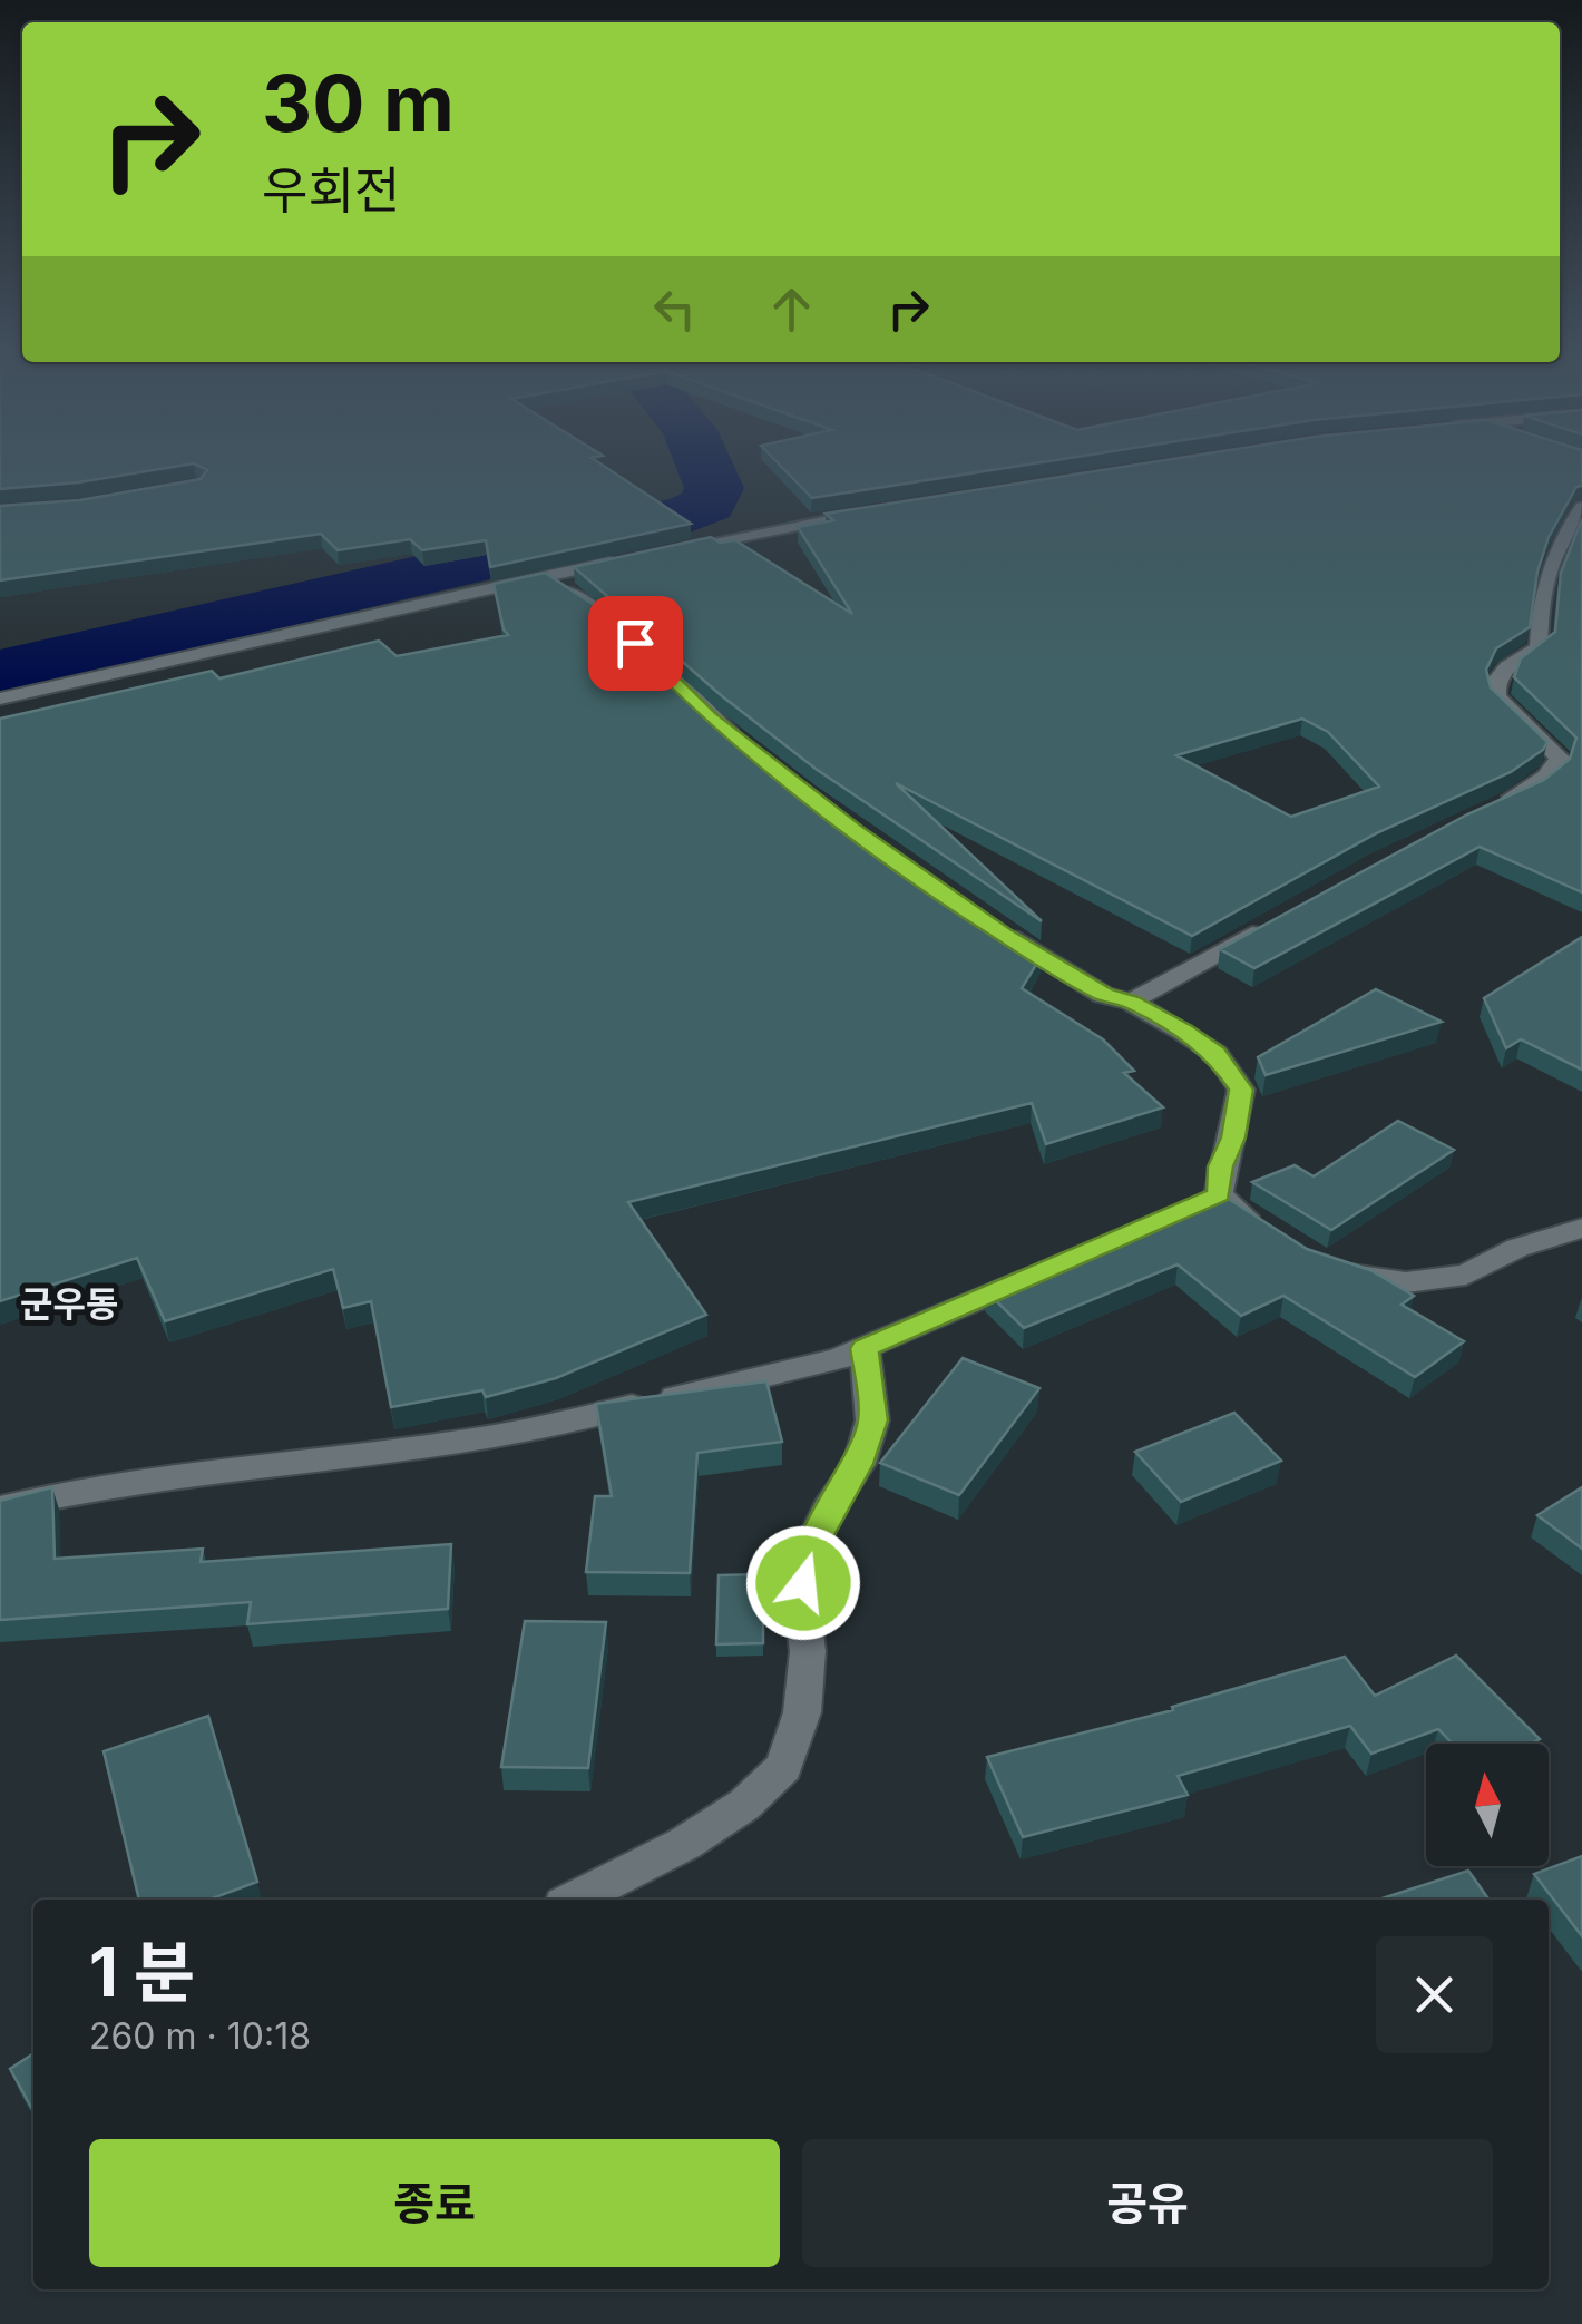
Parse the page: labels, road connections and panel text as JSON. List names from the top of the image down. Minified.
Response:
{"districts":["군우동"],"north":"top","page":{"turn":["30 m","우회전"],"heading":["1 분","260 m · 10:18"],"buttons":["종료","공유"]}}
